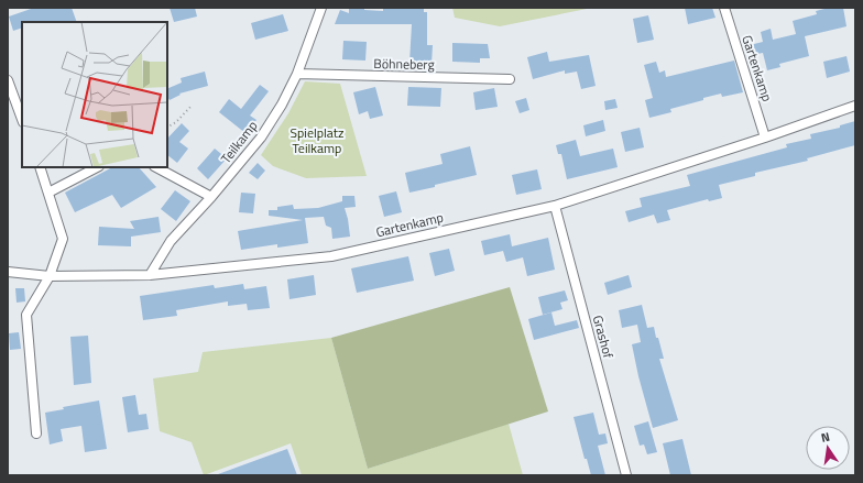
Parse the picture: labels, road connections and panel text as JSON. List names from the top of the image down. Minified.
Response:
{"streets":{"street":["Böhneberg","Gartenkamp","Teilkamp","Grashof"]},"crossings":[["Böhneberg","Teilkamp"],["Gartenkamp","Teilkamp"],["Gartenkamp","Grashof"]],"parks":["Spielplatz Teilkamp"],"north":"top"}
